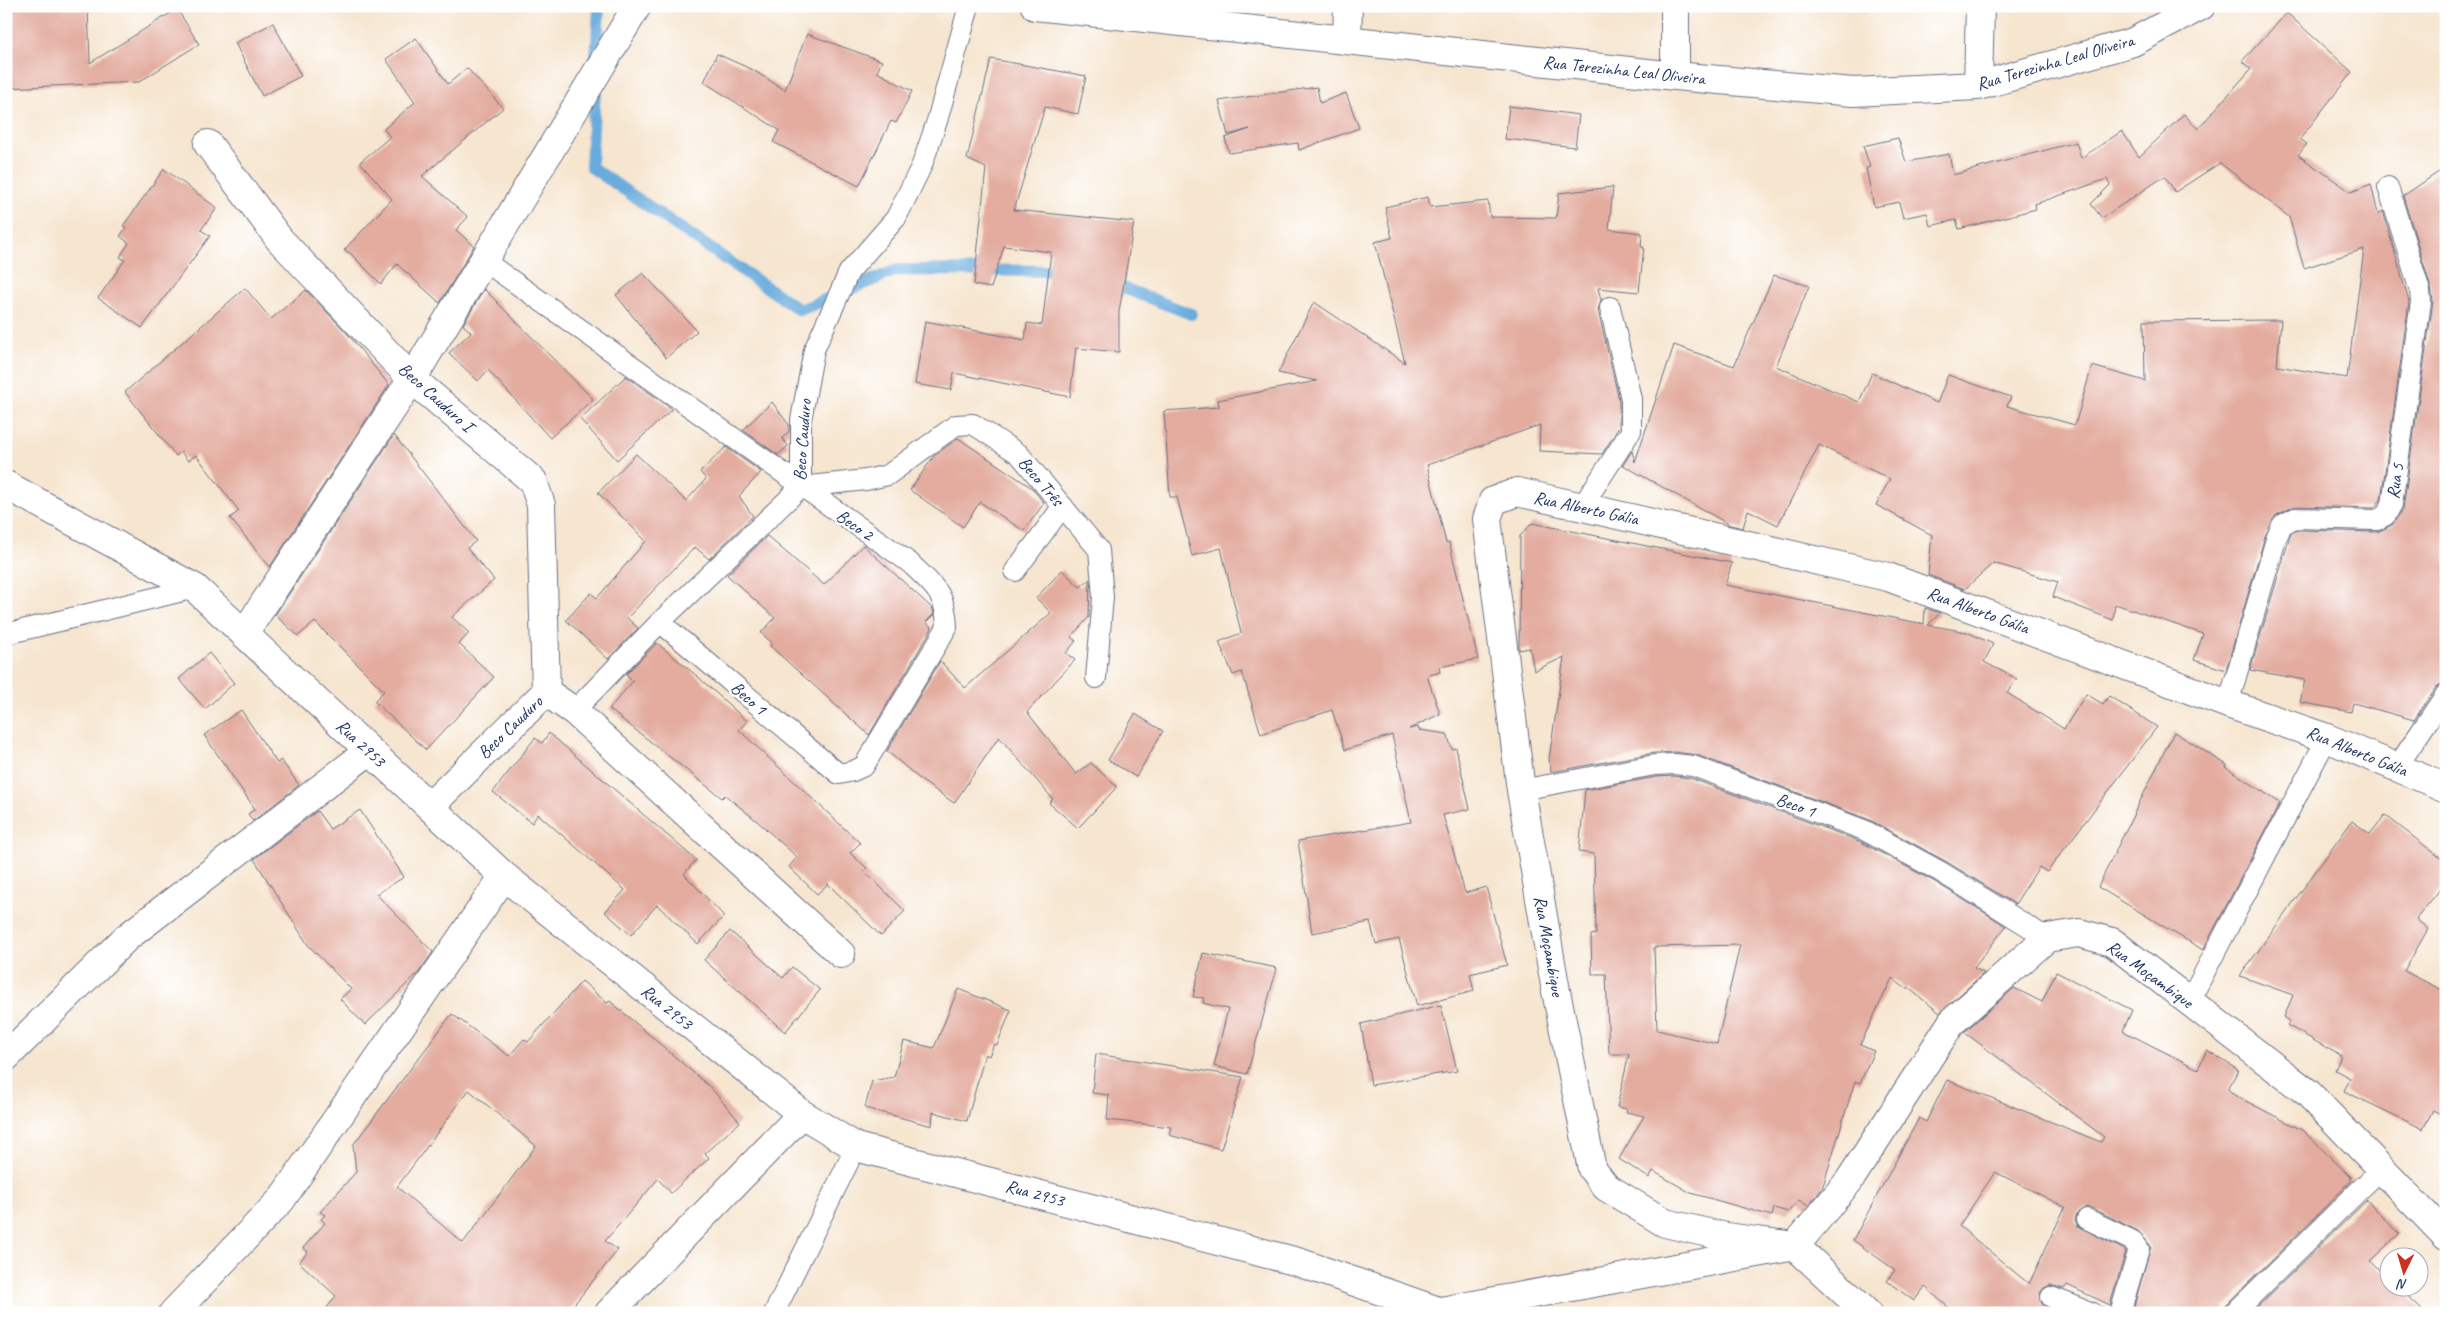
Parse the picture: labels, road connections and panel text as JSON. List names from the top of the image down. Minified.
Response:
{"streets":{"street":["Rua Terezinha Leal Oliveira","Beco Cauduro I","Beco Cauduro","Rua Alberto Gália","Rua 2953","Rua Moçambique"],"lane":["Beco Três","Rua 5","Beco 2","Beco 1"]},"crossings":[["Beco Cauduro I","Beco Cauduro"],["Beco Cauduro","Beco Três"],["Beco Cauduro","Beco 2"],["Beco Cauduro","Beco 1"],["Beco Cauduro","Rua 2953"],["Beco Três","Beco 2"],["Rua 5","Rua Alberto Gália"],["Rua Alberto Gália","Rua Moçambique"],["Beco 2","Beco 1"],["Beco 1","Rua Moçambique"]],"north":"bottom"}
